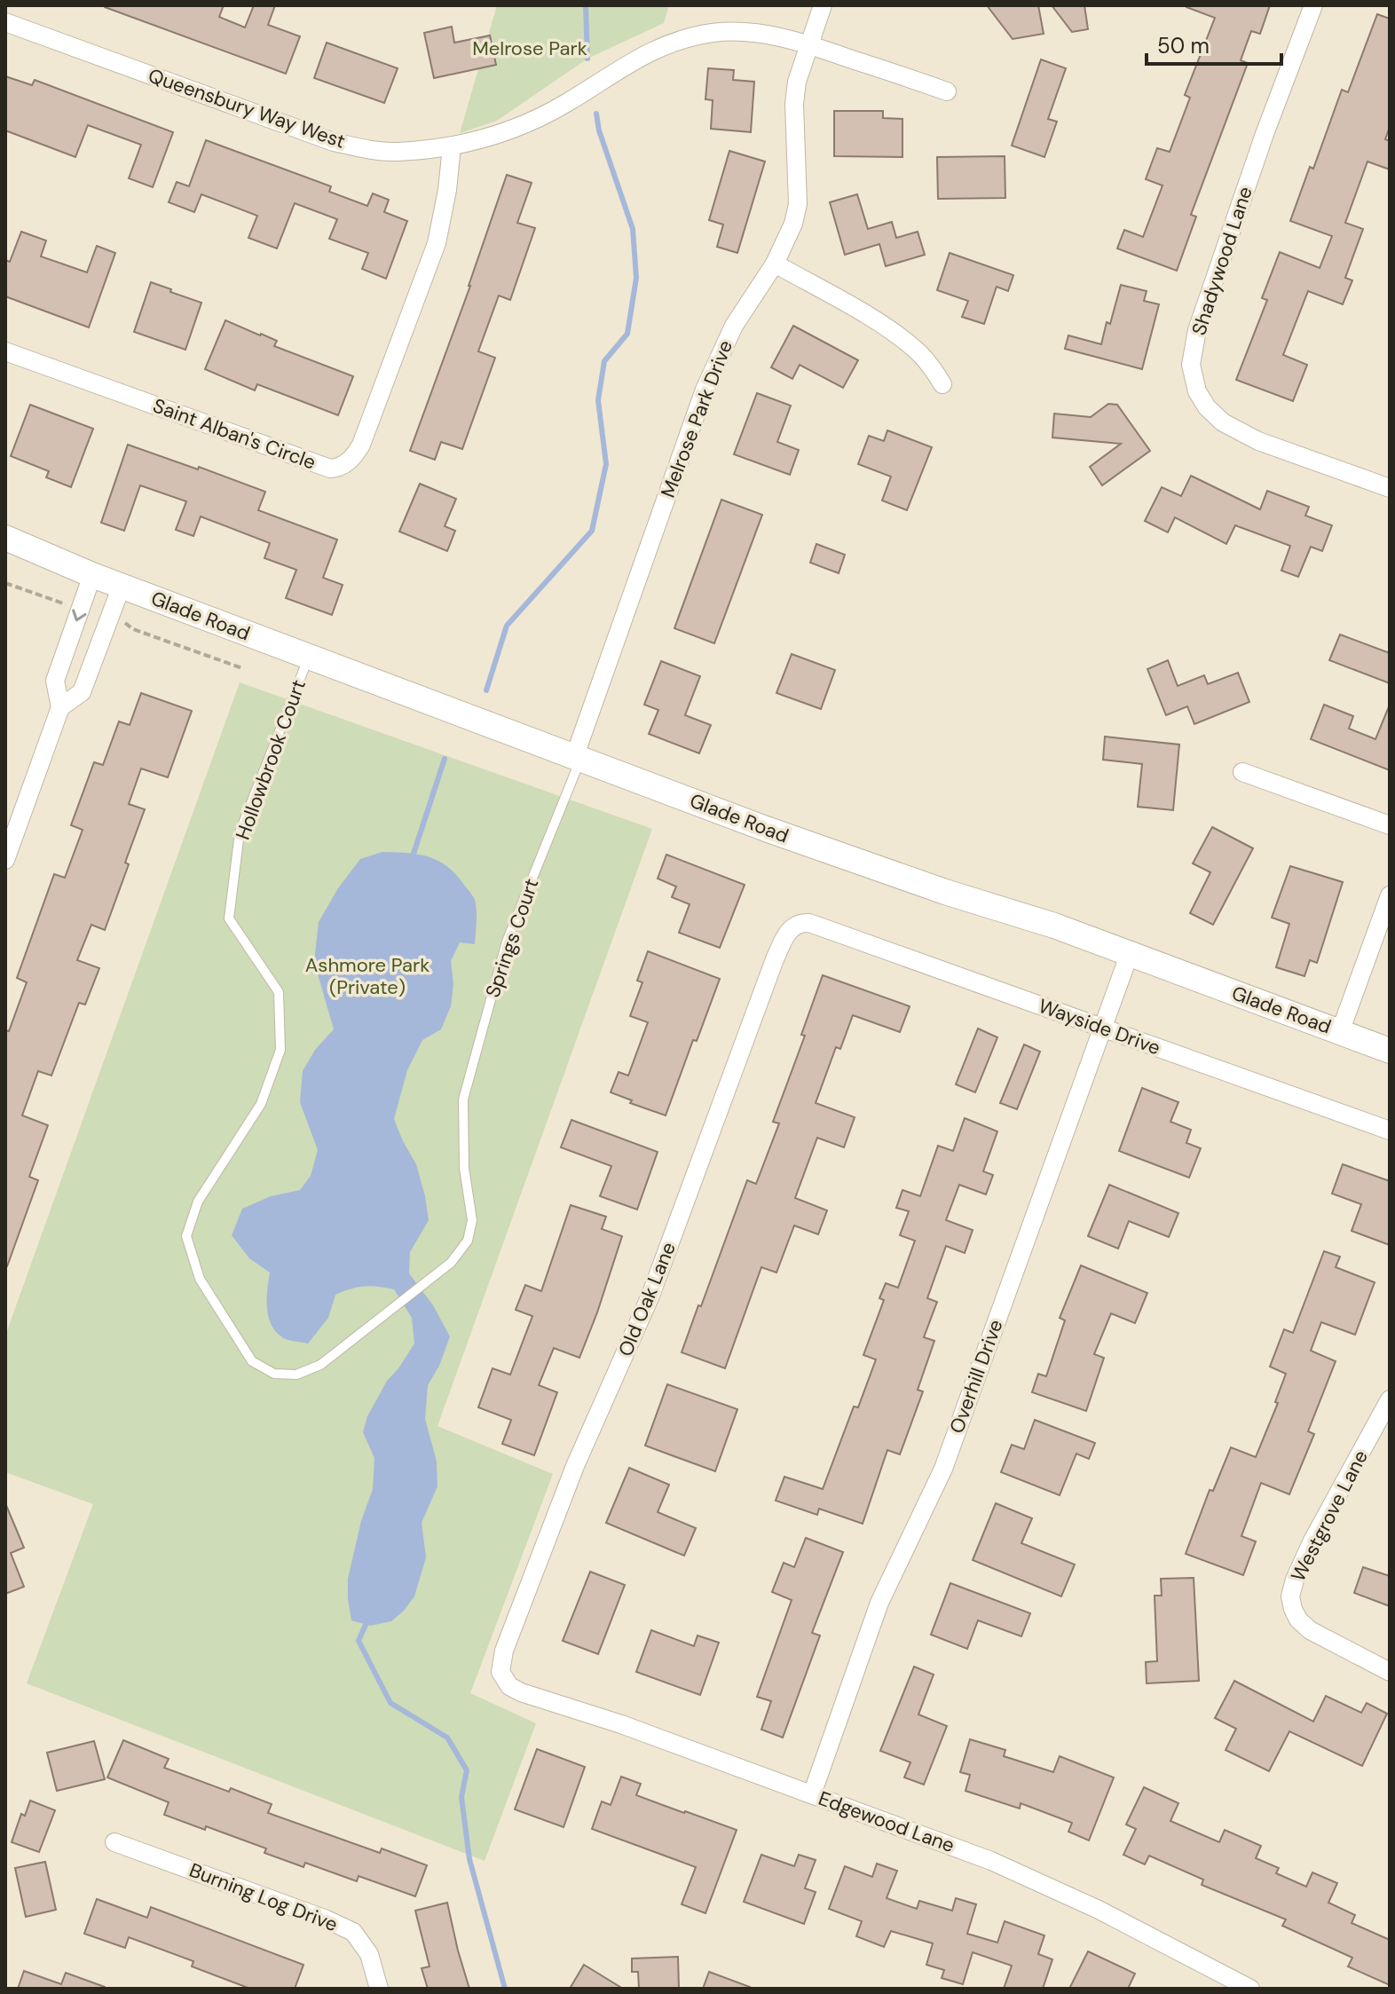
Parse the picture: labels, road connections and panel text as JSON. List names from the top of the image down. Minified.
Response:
{"streets":{"main road":["Glade Road"],"street":["Queensbury Way West","Shadywood Lane","Melrose Park Drive","Saint Alban's Circle","Wayside Drive","Old Oak Lane","Overhill Drive","Westgrove Lane","Edgewood Lane","Burning Log Drive"],"lane":["Hollowbrook Court","Springs Court"]},"crossings":[["Queensbury Way West","Melrose Park Drive"],["Queensbury Way West","Saint Alban's Circle"],["Melrose Park Drive","Glade Road"],["Melrose Park Drive","Springs Court"],["Glade Road","Hollowbrook Court"],["Glade Road","Springs Court"],["Glade Road","Overhill Drive"],["Hollowbrook Court","Springs Court"],["Wayside Drive","Old Oak Lane"],["Wayside Drive","Overhill Drive"],["Old Oak Lane","Edgewood Lane"],["Overhill Drive","Edgewood Lane"]],"parks":["Melrose Park","Ashmore Park (Private)"],"scale_bar":"50 m"}
